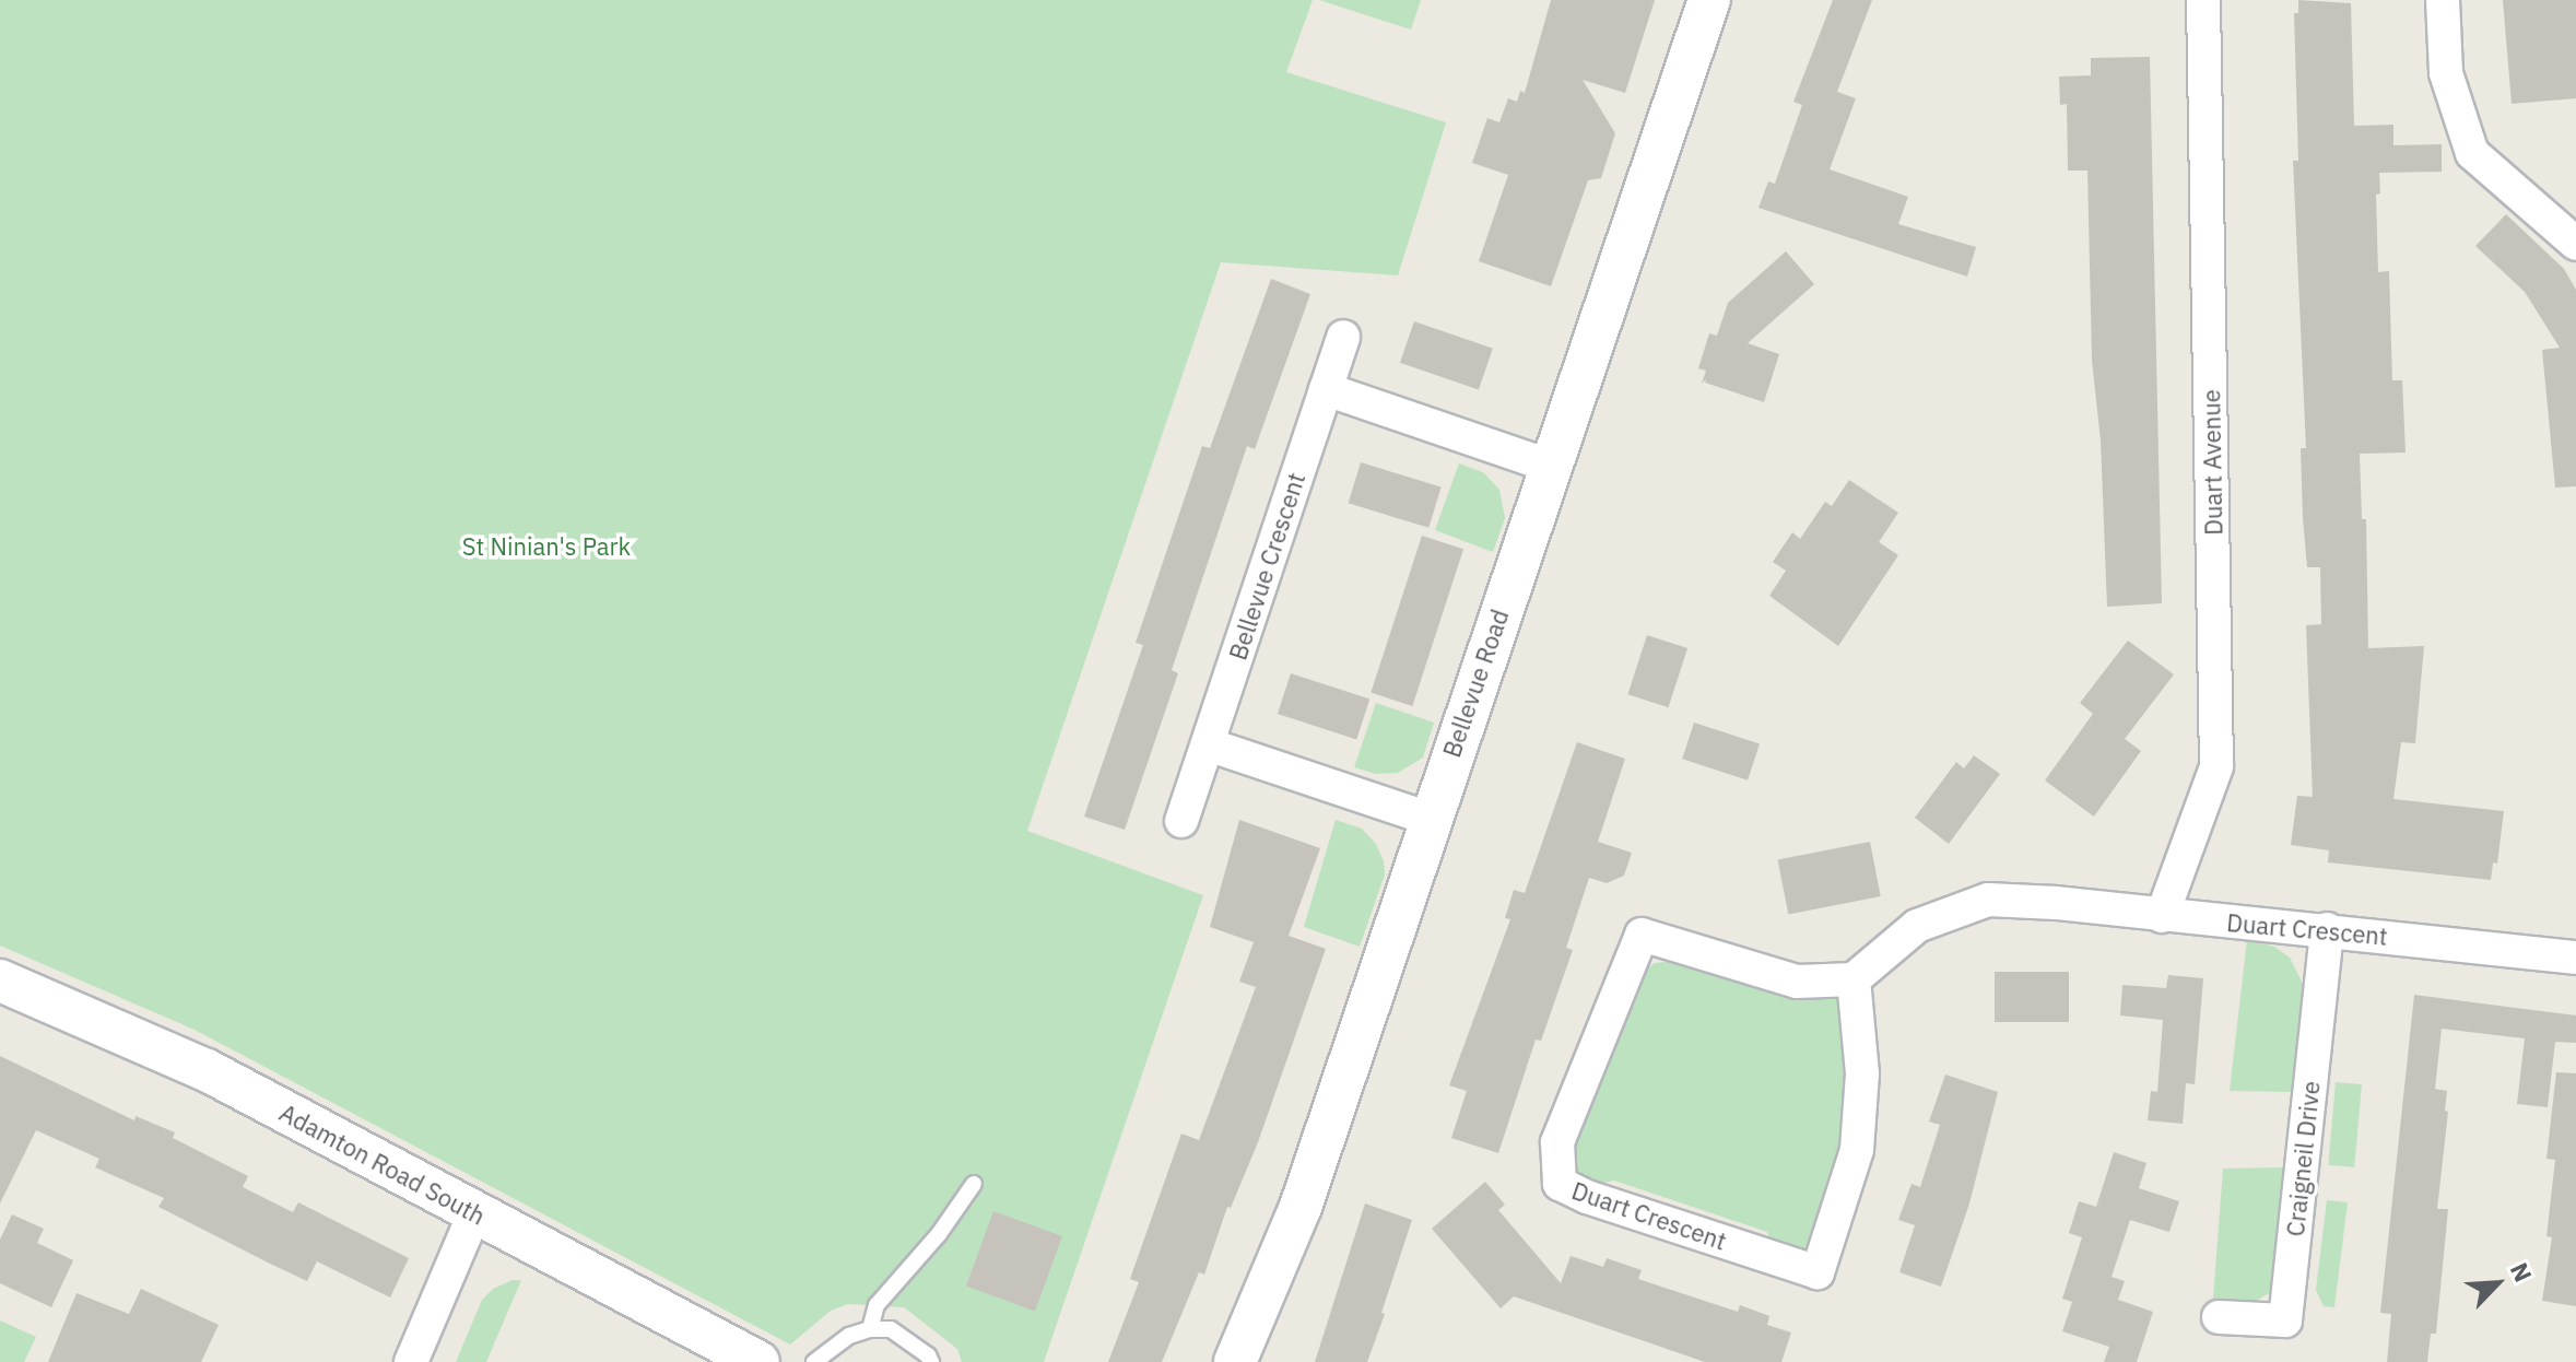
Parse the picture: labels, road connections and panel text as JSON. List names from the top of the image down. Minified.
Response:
{"streets":{"street":["Duart Avenue","Bellevue Crescent","Bellevue Road","Duart Crescent","Craigneil Drive","Adamton Road South"]},"crossings":[["Duart Avenue","Duart Crescent"],["Duart Crescent","Craigneil Drive"]],"parks":["St Ninian's Park"],"north":"top right"}
